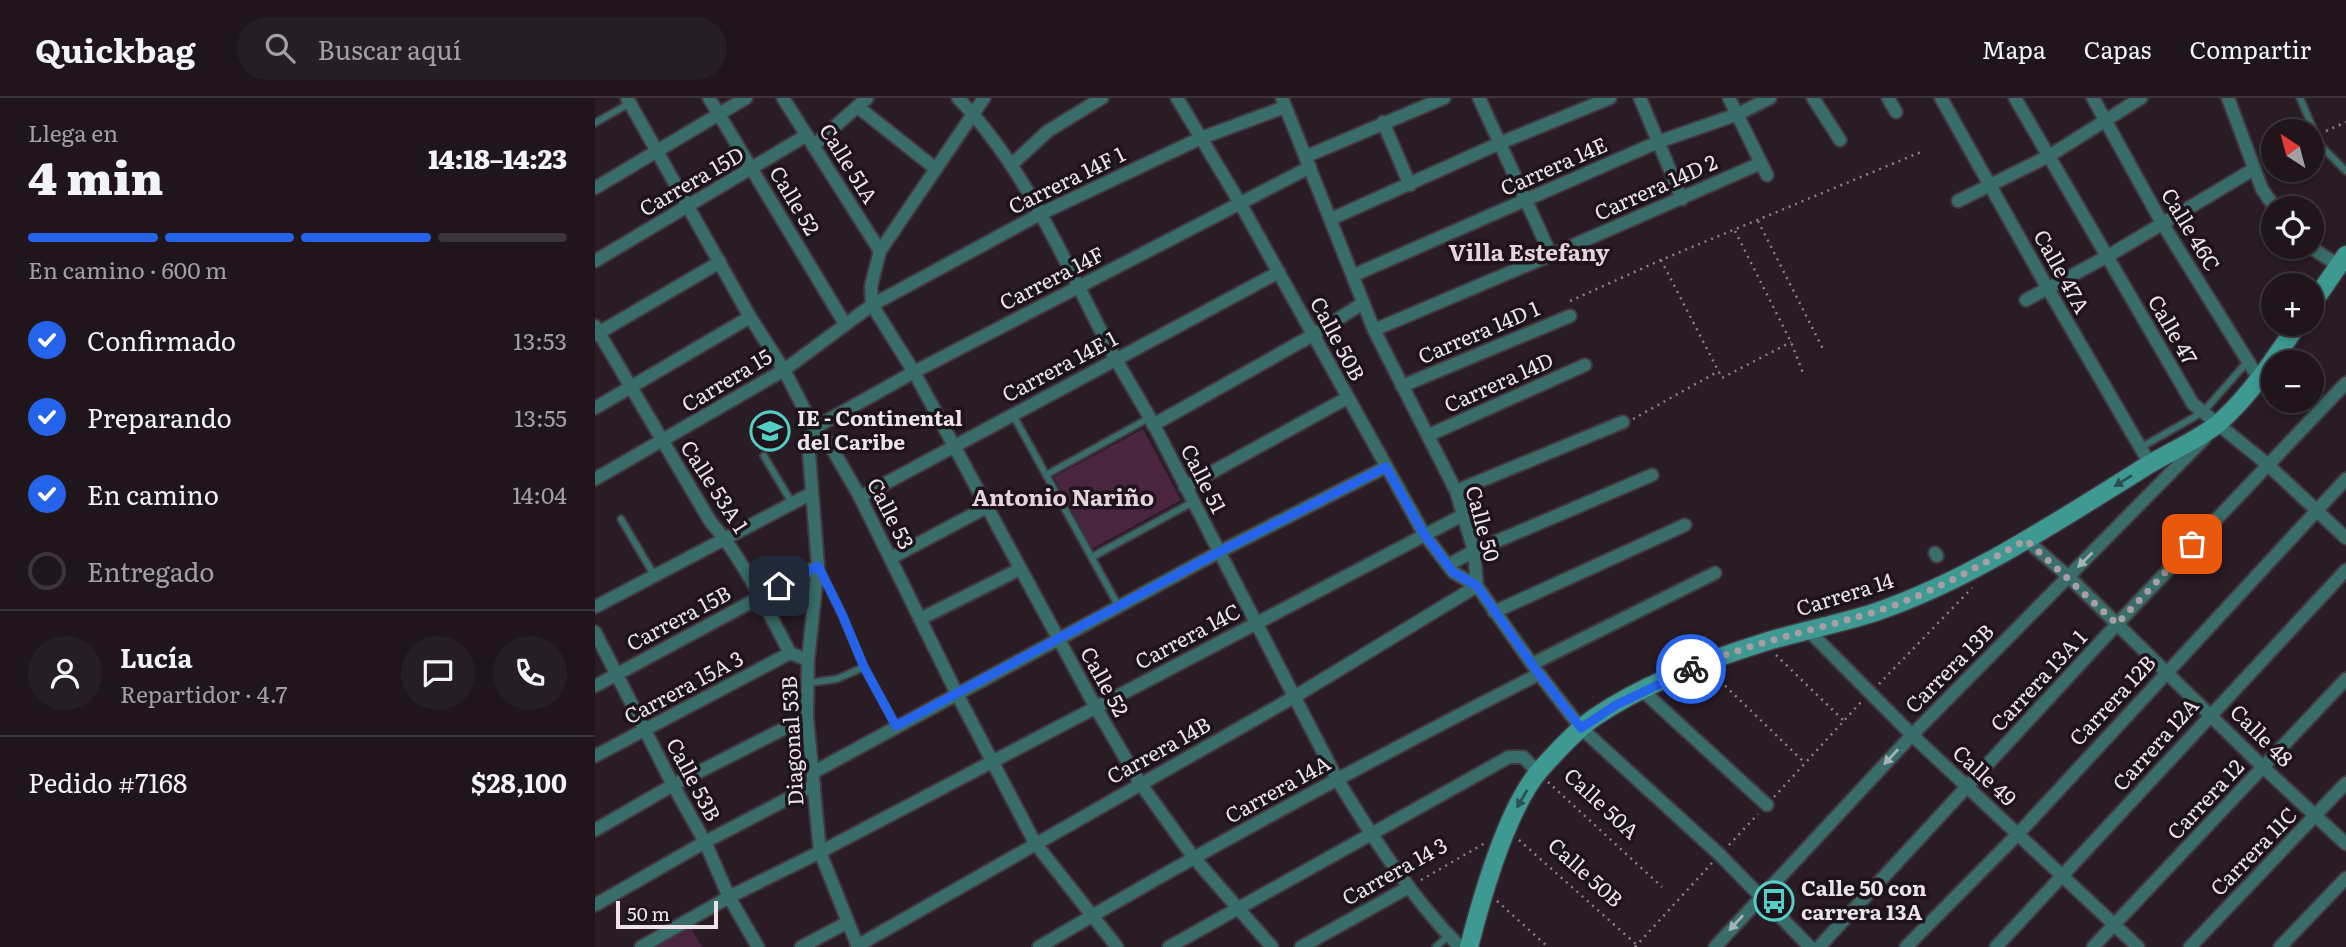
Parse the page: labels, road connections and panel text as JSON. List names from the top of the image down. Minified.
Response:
{"streets":{"main road":["Carrera 14"],"street":["Calle 51A","Carrera 14E","Carrera 14F 1","Carrera 15D","Carrera 14D 2","Calle 52","Calle 46C","Calle 47A","Carrera 14F","Calle 47","Carrera 14D 1","Calle 50B","Carrera 14E 1","Carrera 15","Carrera 14D","Calle 51","Calle 53A 1","Calle 53","Calle 50","Carrera 15B","Carrera 14C","Carrera 13B","Carrera 13A 1","Carrera 15A 3","Carrera 12B","Calle 48","Diagonal 53B","Carrera 12A","Carrera 14B","Calle 49","Calle 53B","Carrera 14A","Carrera 12","Calle 50A","Carrera 11C","Carrera 14 3"]},"crossings":[["Calle 51A","Carrera 15D"],["Carrera 14E","Carrera 14D 2"],["Carrera 14E","Calle 50"],["Carrera 14F 1","Calle 52"],["Carrera 14F 1","Calle 50B"],["Carrera 14F 1","Carrera 15"],["Carrera 14F 1","Calle 51"],["Carrera 14F 1","Calle 50"],["Carrera 15D","Calle 52"],["Carrera 15D","Calle 53"],["Carrera 14D 2","Calle 50"],["Calle 52","Carrera 14F"],["Calle 52","Carrera 14E 1"],["Calle 52","Carrera 15"],["Calle 52","Carrera 14C"],["Calle 52","Carrera 14B"],["Calle 52","Carrera 14A"],["Calle 46C","Carrera 14"],["Calle 47A","Carrera 14"],["Carrera 14F","Calle 50B"],["Carrera 14F","Calle 51"],["Carrera 14F","Calle 53"],["Carrera 14F","Calle 50"],["Carrera 14F","Diagonal 53B"],["Calle 47","Carrera 14"],["Calle 47","Carrera 13B"],["Calle 47","Carrera 13A 1"],["Calle 47","Carrera 12B"],["Carrera 14D 1","Calle 50"],["Calle 50B","Carrera 14E 1"],["Calle 50B","Calle 50"],["Calle 50B","Carrera 14"],["Calle 50B","Carrera 14C"],["Calle 50B","Carrera 14B"],["Carrera 14E 1","Calle 51"],["Carrera 14E 1","Calle 53"],["Carrera 15","Calle 53A 1"],["Carrera 15","Calle 53"],["Carrera 14D","Calle 50"],["Calle 51","Carrera 14C"],["Calle 51","Carrera 14B"],["Calle 51","Carrera 14A"],["Calle 51","Calle 50A"],["Calle 51","Carrera 14 3"],["Calle 53A 1","Carrera 15B"],["Calle 53A 1","Carrera 15A 3"],["Calle 53","Carrera 14C"],["Calle 53","Diagonal 53B"],["Calle 53","Carrera 14B"],["Calle 53","Carrera 14A"],["Calle 50","Carrera 14"],["Calle 50","Carrera 14C"],["Calle 50","Carrera 13B"],["Calle 50","Carrera 14B"],["Calle 50","Carrera 14A"],["Carrera 14","Carrera 13B"],["Carrera 14","Calle 48"],["Carrera 14","Calle 49"],["Carrera 14","Calle 50A"],["Carrera 15B","Diagonal 53B"],["Carrera 15B","Calle 53B"],["Carrera 14C","Diagonal 53B"],["Carrera 14C","Calle 53B"],["Carrera 13B","Calle 48"],["Carrera 13B","Calle 49"],["Carrera 13A 1","Calle 48"],["Carrera 13A 1","Calle 49"],["Carrera 15A 3","Calle 53B"],["Carrera 12B","Calle 48"],["Carrera 12B","Calle 49"],["Calle 48","Carrera 12A"],["Calle 48","Carrera 12"],["Calle 48","Carrera 11C"],["Carrera 12A","Calle 49"],["Calle 49","Carrera 12"]],"one_way":["Carrera 13B"],"districts":["Villa Estefany","Antonio Nariño"],"places":{"school or university":["IE - Continental del Caribe"],"bus stop":["Calle 50 con carrera 13A"]},"scale_bar":"50 m","north":"top left","page":{"header":"Quickbag","search":"Buscar aquí","nav":["Mapa","Capas","Compartir"],"heading":["4 min","Llega en","14:18–14:23"],"panel":["Lucía","Repartidor · 4.7","Pedido #7168","$28,100"],"map_buttons":["+","−"],"bar":"En camino · 600 m","list":[["Confirmado","13:53"],["Preparando","13:55"],["En camino","14:04"],"Entregado"],"scale":"50 m"}}
